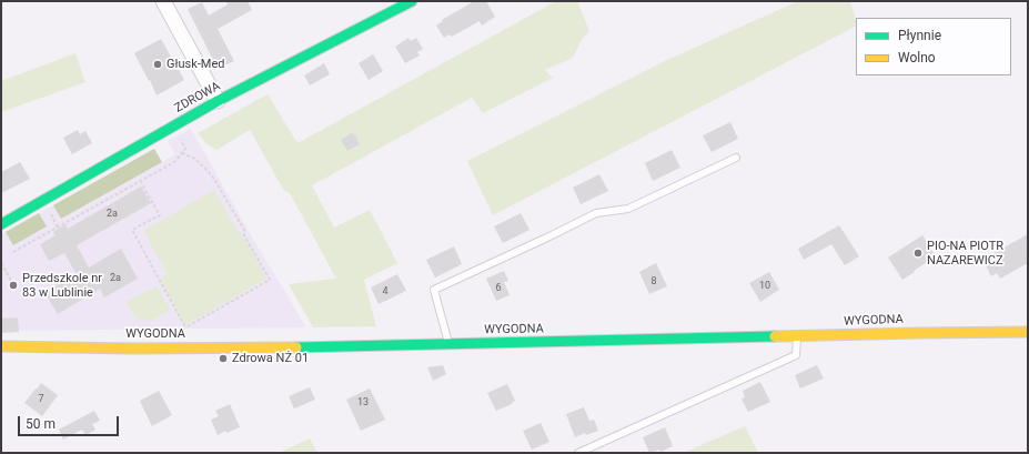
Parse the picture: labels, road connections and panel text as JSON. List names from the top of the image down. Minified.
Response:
{"streets":{"street":["ZDROWA","WYGODNA"]},"places":["Głusk-Med","PIO-NA PIOTR NAZAREWICZ","Przedszkole nr 83 w Lublinie","Zdrowa NŻ 01"],"house_numbers":["2a","2a","8","10","6","4","7","13"],"legend":["Płynnie","Wolno"],"scale_bar":"50 m"}
